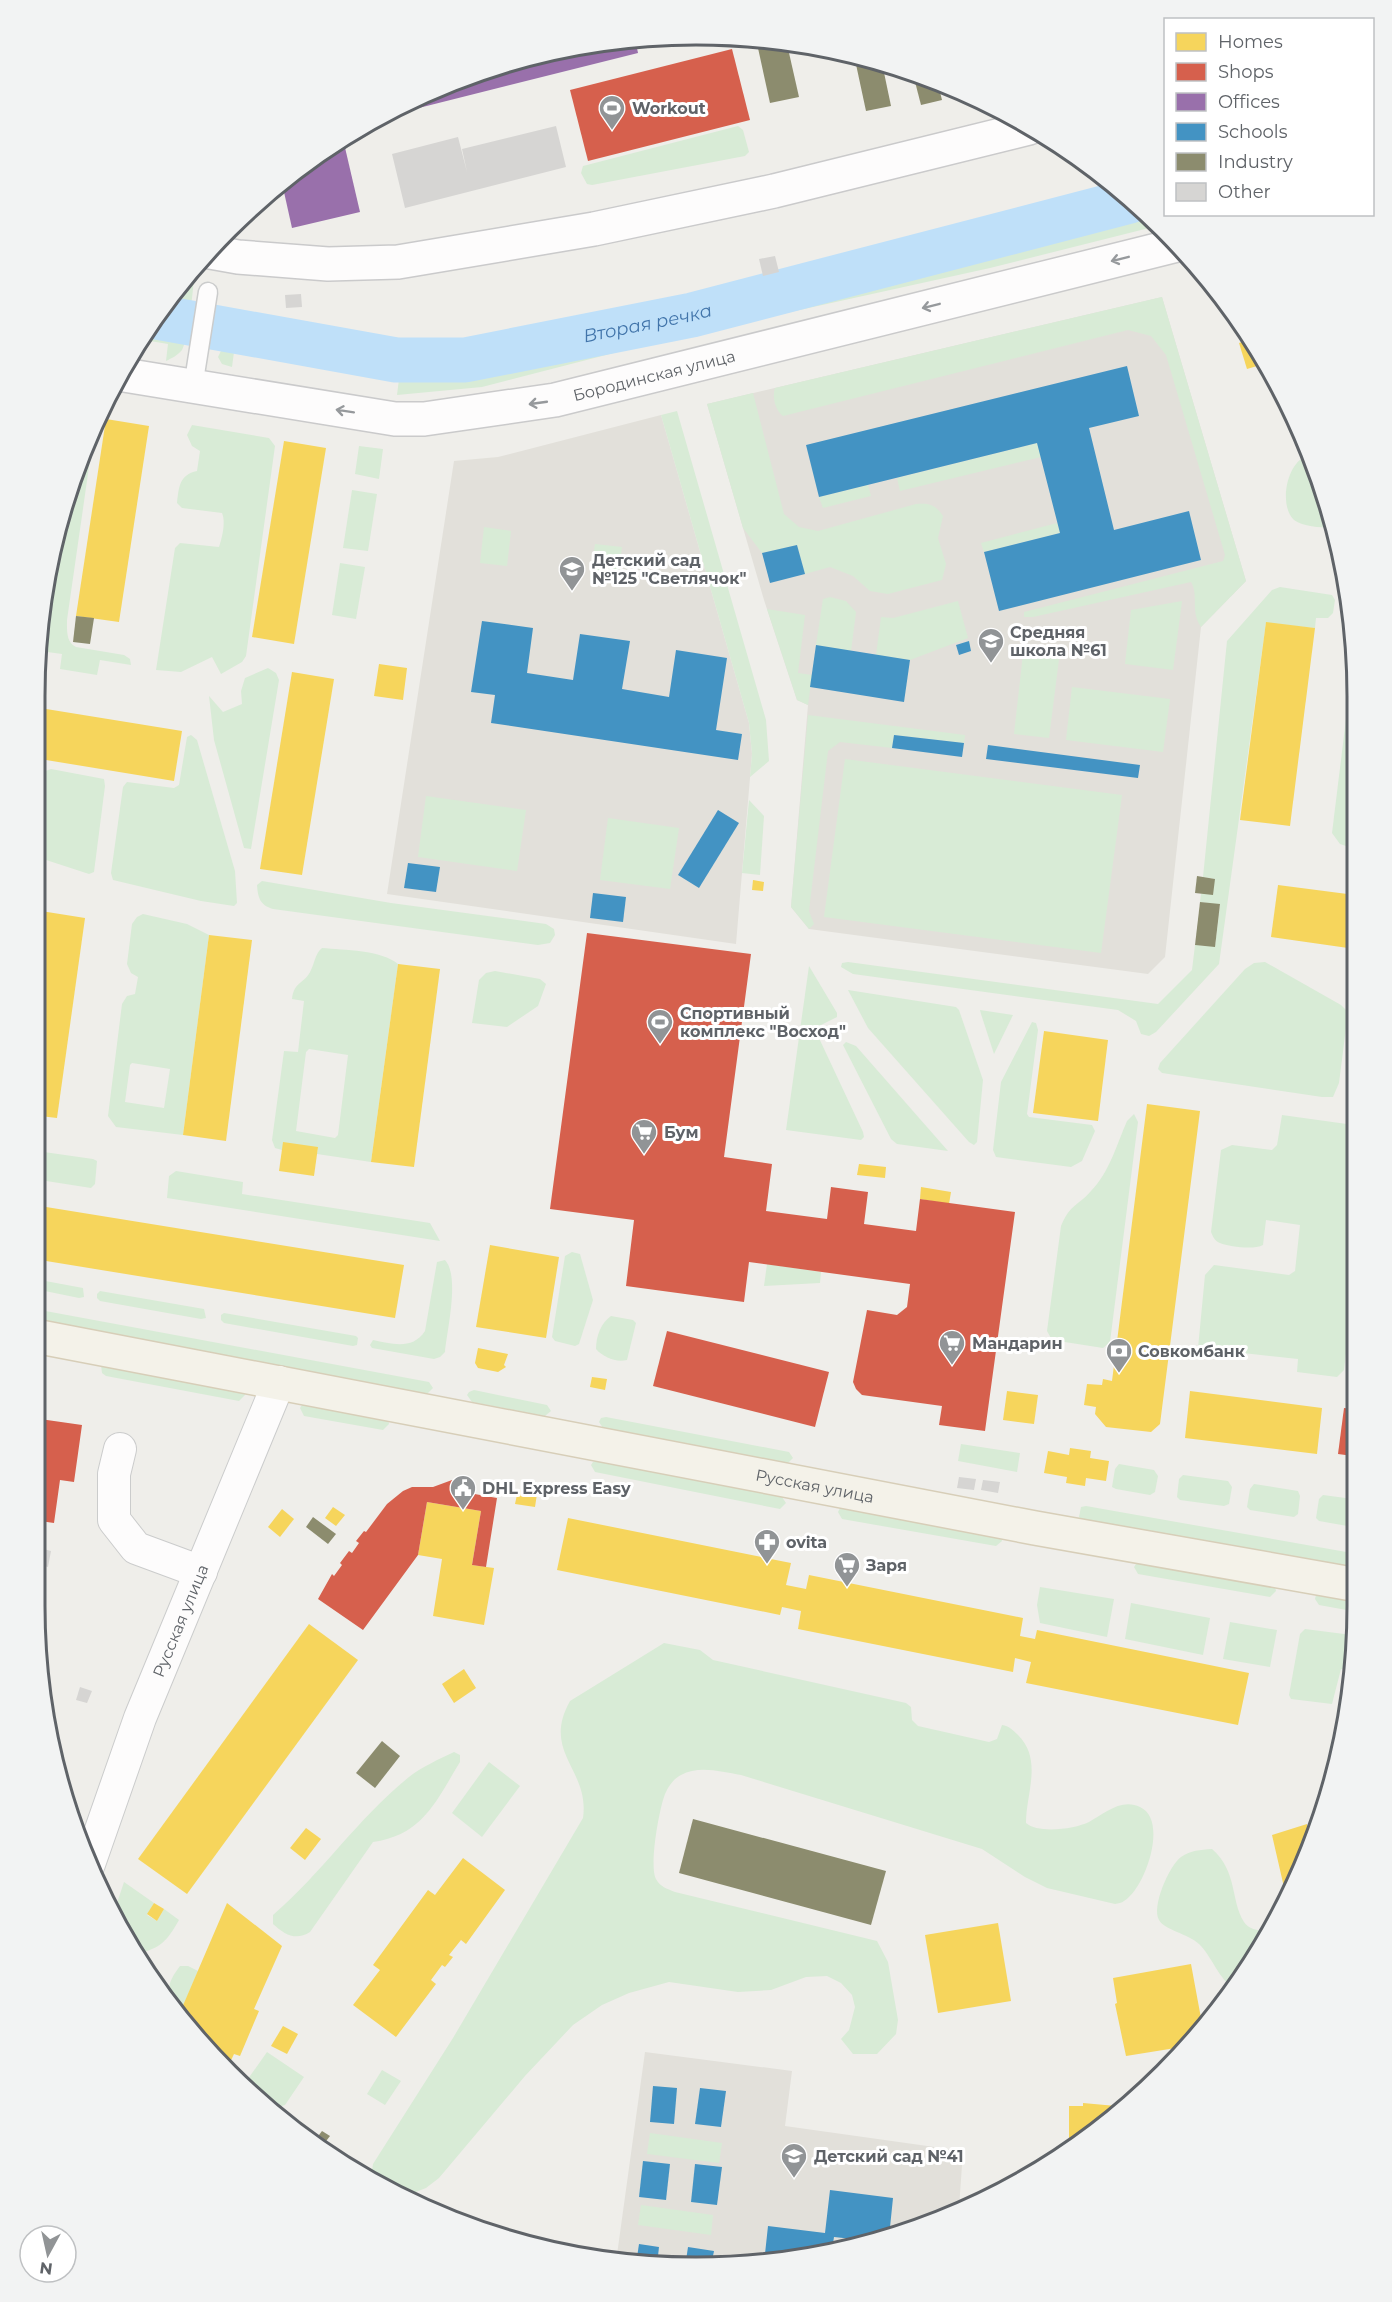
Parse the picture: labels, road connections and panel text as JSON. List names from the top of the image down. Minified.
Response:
{"streets":{"main road":["Бородинская улица","Русская улица"]},"water":["Вторая речка"],"places":{"sports":["Workout","Спортивный комплекс \"Восход\""],"school or university":["Детский сад №125 \"Светлячок\"","Средняя школа №61","Детский сад №41"],"supermarket":["Бум","Мандарин","Заря"],"bank":["Совкомбанк"],"public building":["DHL Express Easy"],"pharmacy":["ovita"]},"legend":["Homes","Shops","Offices","Schools","Industry","Other"],"north":"bottom"}
